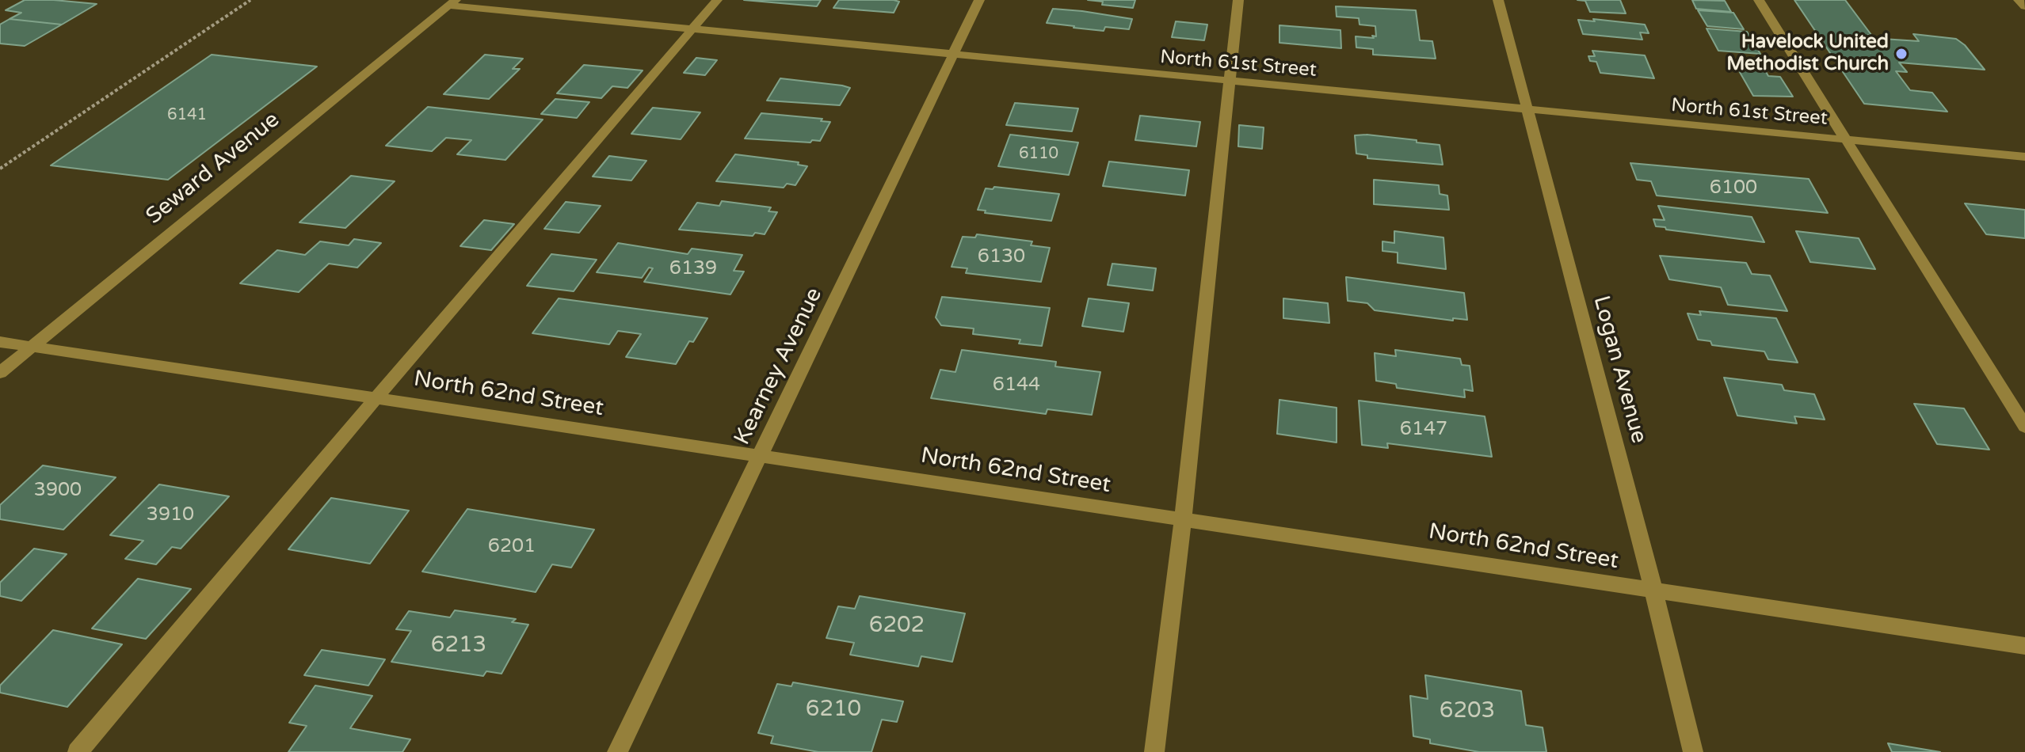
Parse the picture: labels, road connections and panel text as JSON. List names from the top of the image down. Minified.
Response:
{"streets":{"street":["North 61st Street","Seward Avenue","Kearney Avenue","Logan Avenue","North 62nd Street"]},"crossings":[["North 61st Street","Seward Avenue"],["North 61st Street","Kearney Avenue"],["North 61st Street","Logan Avenue"],["Seward Avenue","North 62nd Street"],["Kearney Avenue","North 62nd Street"],["Logan Avenue","North 62nd Street"]],"places":["Havelock United Methodist Church"],"house_numbers":["6141","6110","6100","6130","6139","6144","6147","3900","3910","6201","6202","6213","6210","6203"]}
